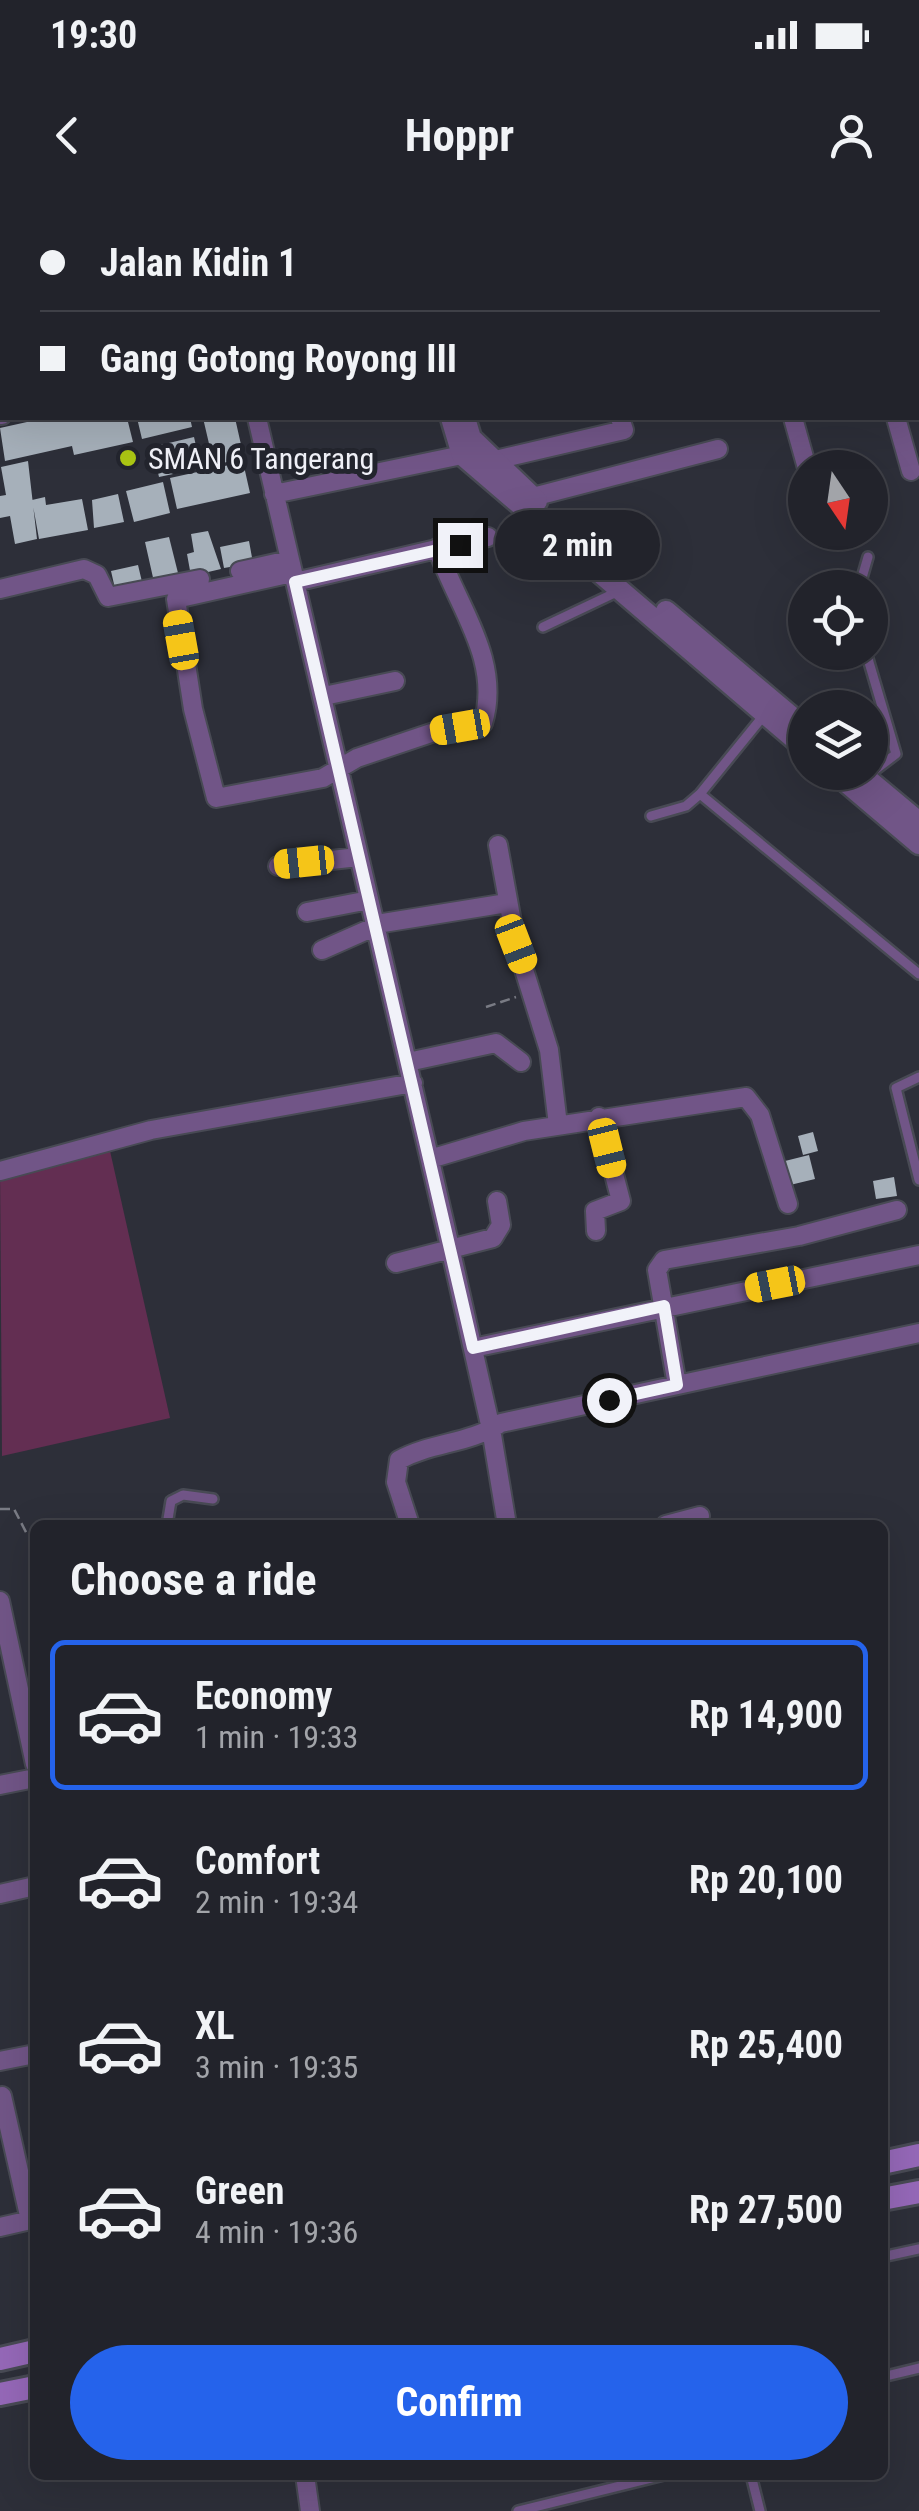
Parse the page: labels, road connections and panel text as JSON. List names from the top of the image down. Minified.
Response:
{"places":["SMAN 6 Tangerang"],"north":"bottom","page":{"status":"19:30","header":"Hoppr","banner":["Jalan Kidin 1","Gang Gotong Royong III"],"bubble":"2 min","heading":"Choose a ride","list":[{"name":"Economy","note":"1 min · 19:33","value":"Rp 14,900"},{"name":"Comfort","note":"2 min · 19:34","value":"Rp 20,100"},{"name":"XL","note":"3 min · 19:35","value":"Rp 25,400"},{"name":"Green","note":"4 min · 19:36","value":"Rp 27,500"}],"buttons":"Confirm"}}
